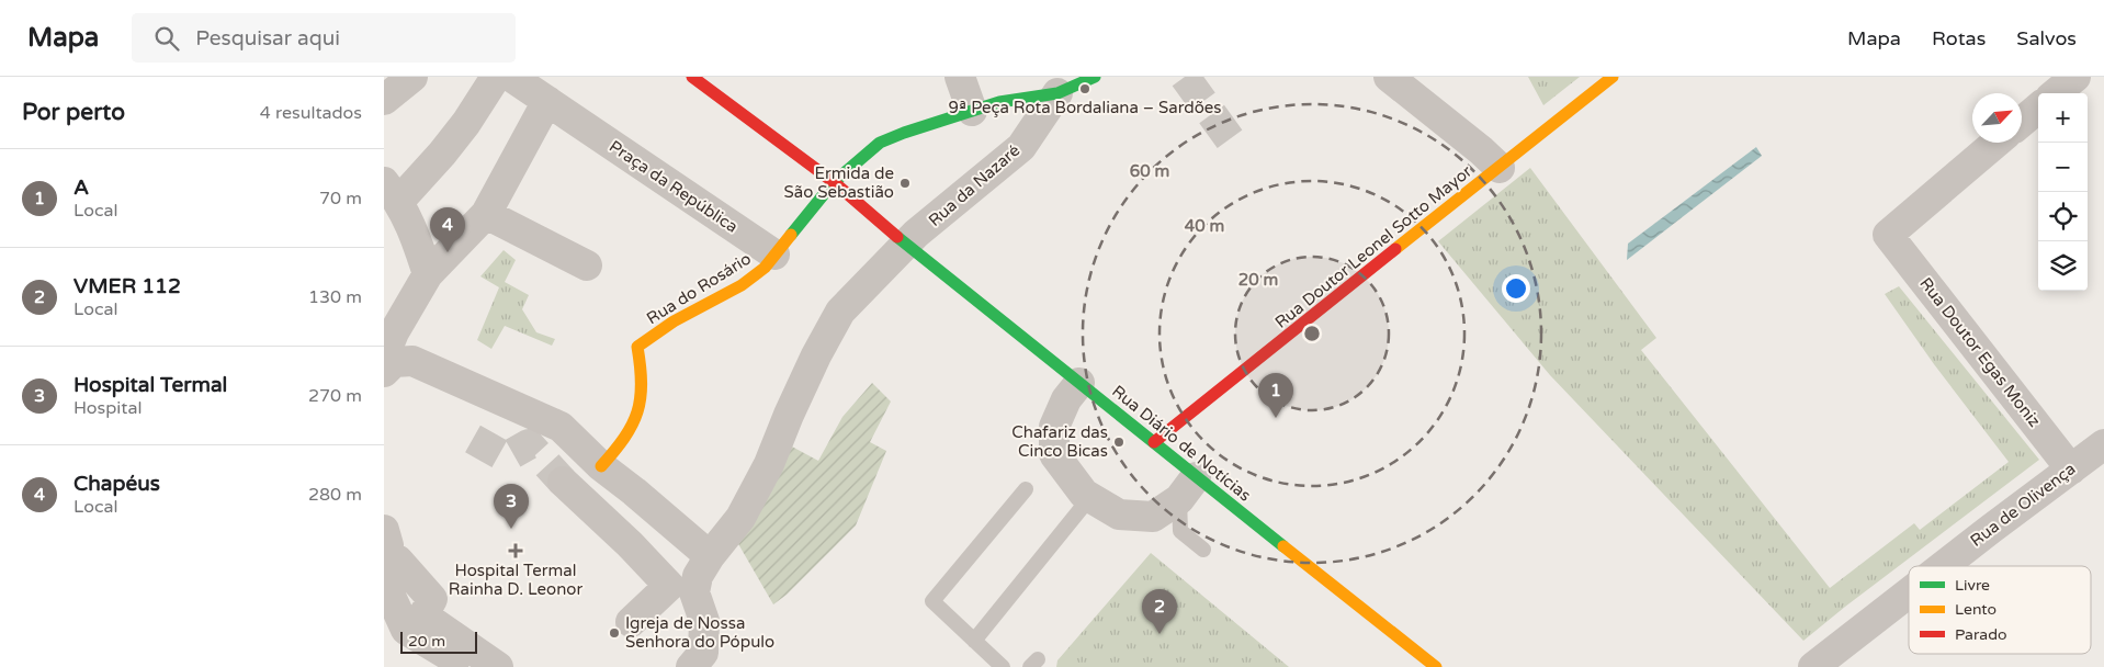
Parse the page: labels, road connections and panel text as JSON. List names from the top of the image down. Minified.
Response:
{"streets":{"street":["Rua da Nazaré","Praça da República","Rua Doutor Leonel Sotto Mayor","Rua do Rosário","Rua Doutor Egas Moniz","Rua Diário de Notícias","Rua de Olivença"]},"crossings":[["Rua da Nazaré","Rua Diário de Notícias"],["Praça da República","Rua do Rosário"],["Rua Doutor Leonel Sotto Mayor","Rua Diário de Notícias"],["Rua Doutor Egas Moniz","Rua de Olivença"]],"places":{"other":["9ª Peça Rota Bordaliana – Sardões","Ermida de São Sebastião","Chafariz das Cinco Bicas","Igreja de Nossa Senhora do Pópulo"],"health":["Hospital Termal Rainha D. Leonor"]},"legend":["Livre","Lento","Parado"],"scale_bar":"20 m","north":"top right","page":{"header":"Mapa","search":"Pesquisar aqui","nav":["Mapa","Rotas","Salvos"],"heading":["Por perto","4 resultados"],"map_buttons":["+","−"],"list":[{"mark":"1","name":"A","note":"Local","value":"70 m"},{"mark":"2","name":"VMER 112","note":"Local","value":"130 m"},{"mark":"3","name":"Hospital Termal","note":"Hospital","value":"270 m"},{"mark":"4","name":"Chapéus","note":"Local","value":"280 m"}],"pins":["4","1","3","2"],"scale":"20 m"},"rings":["60 m","40 m","20 m"]}
